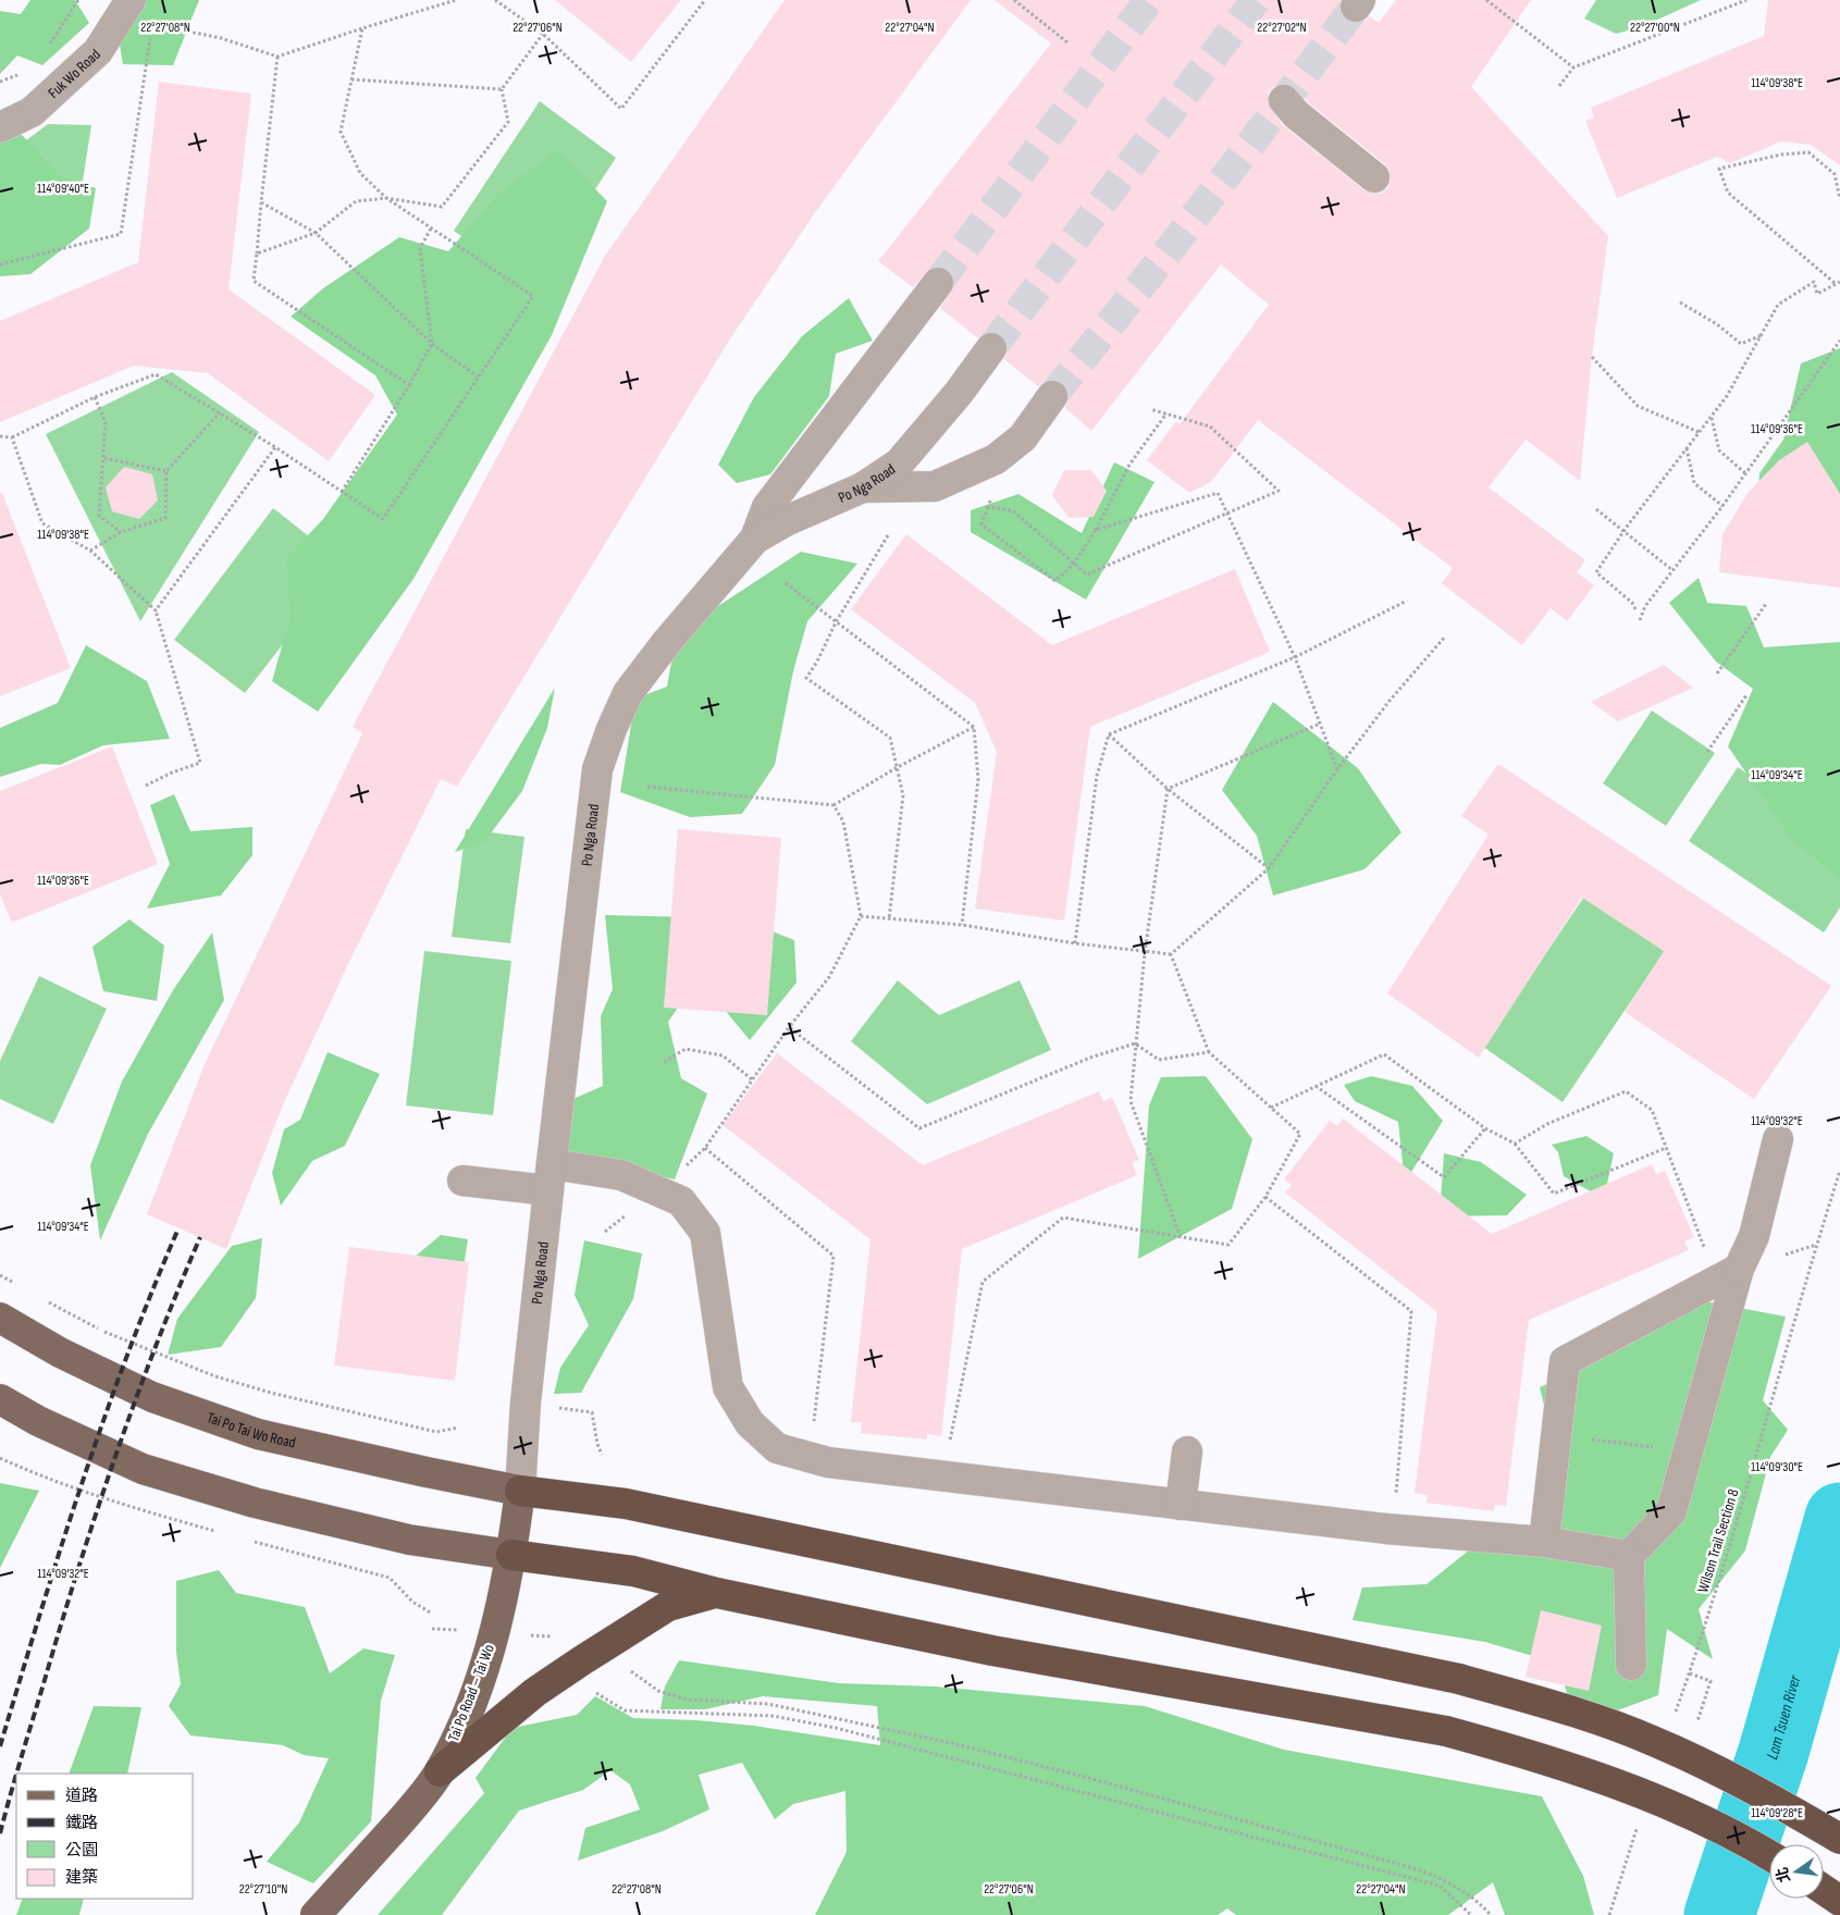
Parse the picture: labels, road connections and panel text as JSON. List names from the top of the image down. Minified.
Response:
{"streets":{"main road":["Tai Po Tai Wo Road","Tai Po Road – Tai Wo"],"street":["Fuk Wo Road","Po Nga Road"],"path":["Wilson Trail Section 8"]},"crossings":[["Po Nga Road","Tai Po Tai Wo Road"],["Po Nga Road","Tai Po Road – Tai Wo"],["Tai Po Tai Wo Road","Tai Po Road – Tai Wo"]],"water":["Lam Tsuen River"],"legend":["道路","鐵路","公園","建築"],"north":"left","coordinates":["22°27'08\"N","22°27'06\"N","22°27'04\"N","22°27'02\"N","22°27'00\"N","114°09'38\"E","114°09'40\"E","114°09'36\"E","114°09'34\"E","114°09'32\"E","114°09'30\"E","114°09'28\"E","22°27'10\"N"]}
